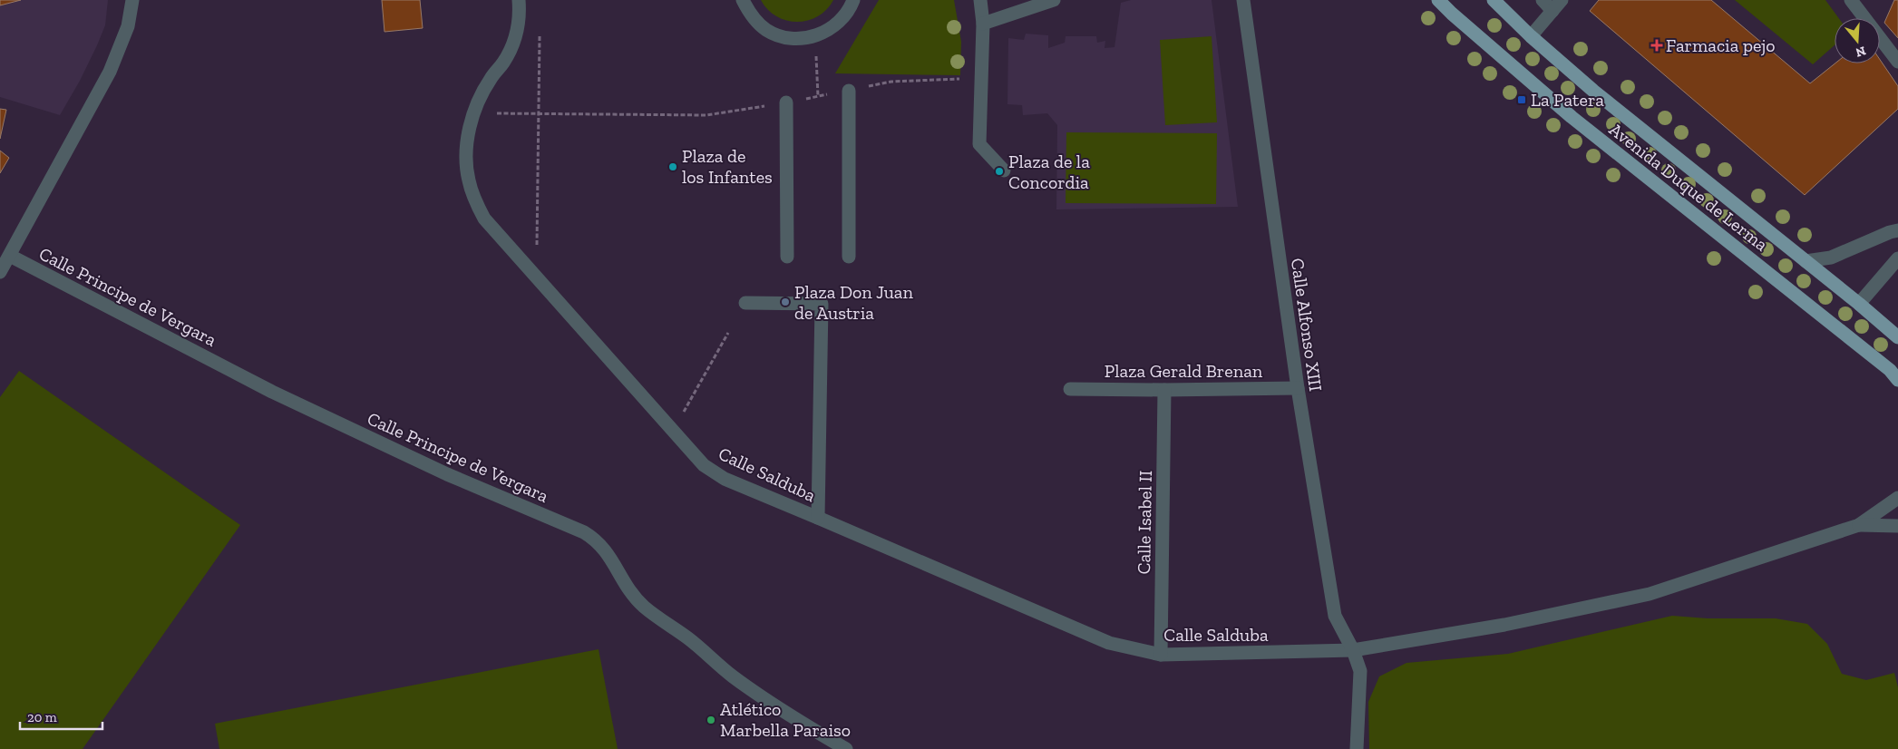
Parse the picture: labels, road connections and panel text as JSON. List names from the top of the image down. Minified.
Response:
{"streets":{"main road":["Avenida Duque de Lerma"],"street":["Calle Principe de Vergara","Calle Alfonso XIII","Plaza Gerald Brenan","Calle Salduba","Calle Isabel II"]},"crossings":[["Calle Alfonso XIII","Plaza Gerald Brenan"],["Calle Alfonso XIII","Calle Salduba"],["Plaza Gerald Brenan","Calle Isabel II"],["Calle Salduba","Calle Isabel II"]],"places":{"health":["Farmacia pejo"],"transit":["La Patera"],"other":["Plaza de los Infantes","Plaza de la Concordia","Plaza Don Juan de Austria","Atlético Marbella Paraiso"]},"scale_bar":"20 m","north":"bottom"}
